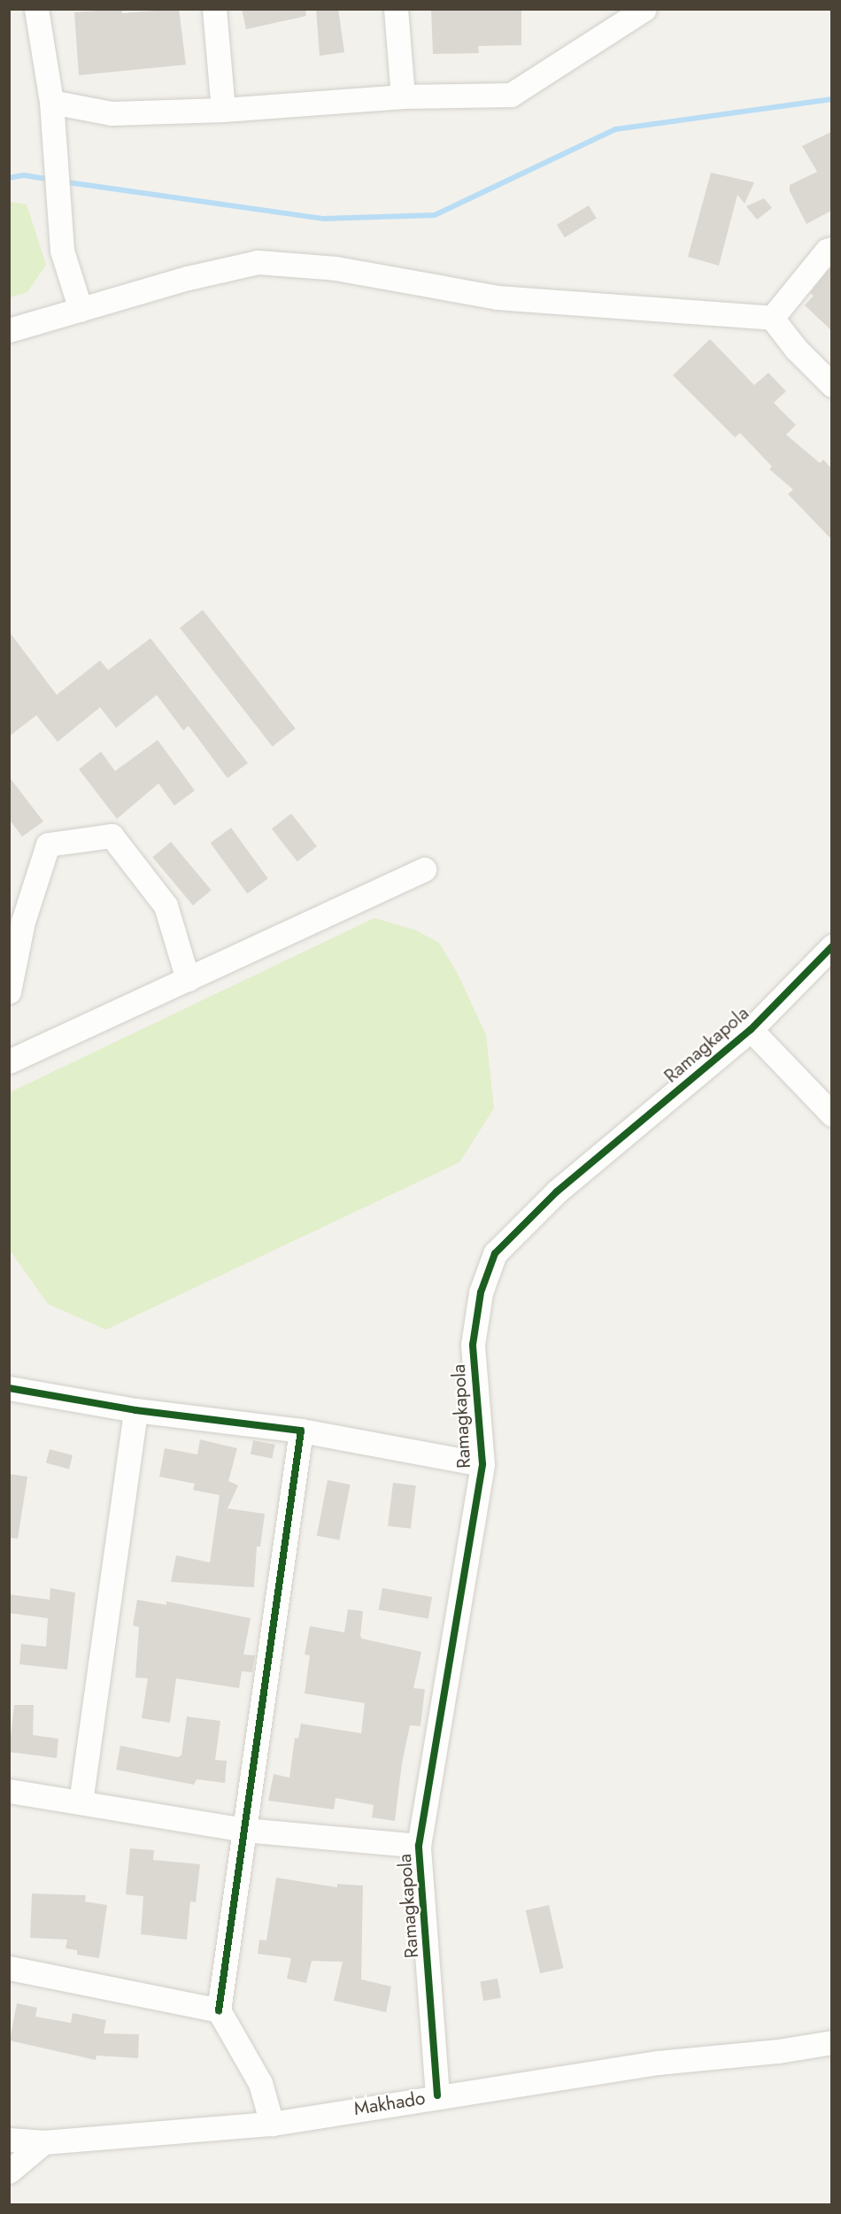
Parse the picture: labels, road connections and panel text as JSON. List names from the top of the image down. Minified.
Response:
{"streets":{"street":["Ramagkapola","Makhado"]},"crossings":[["Ramagkapola","Makhado"]]}
